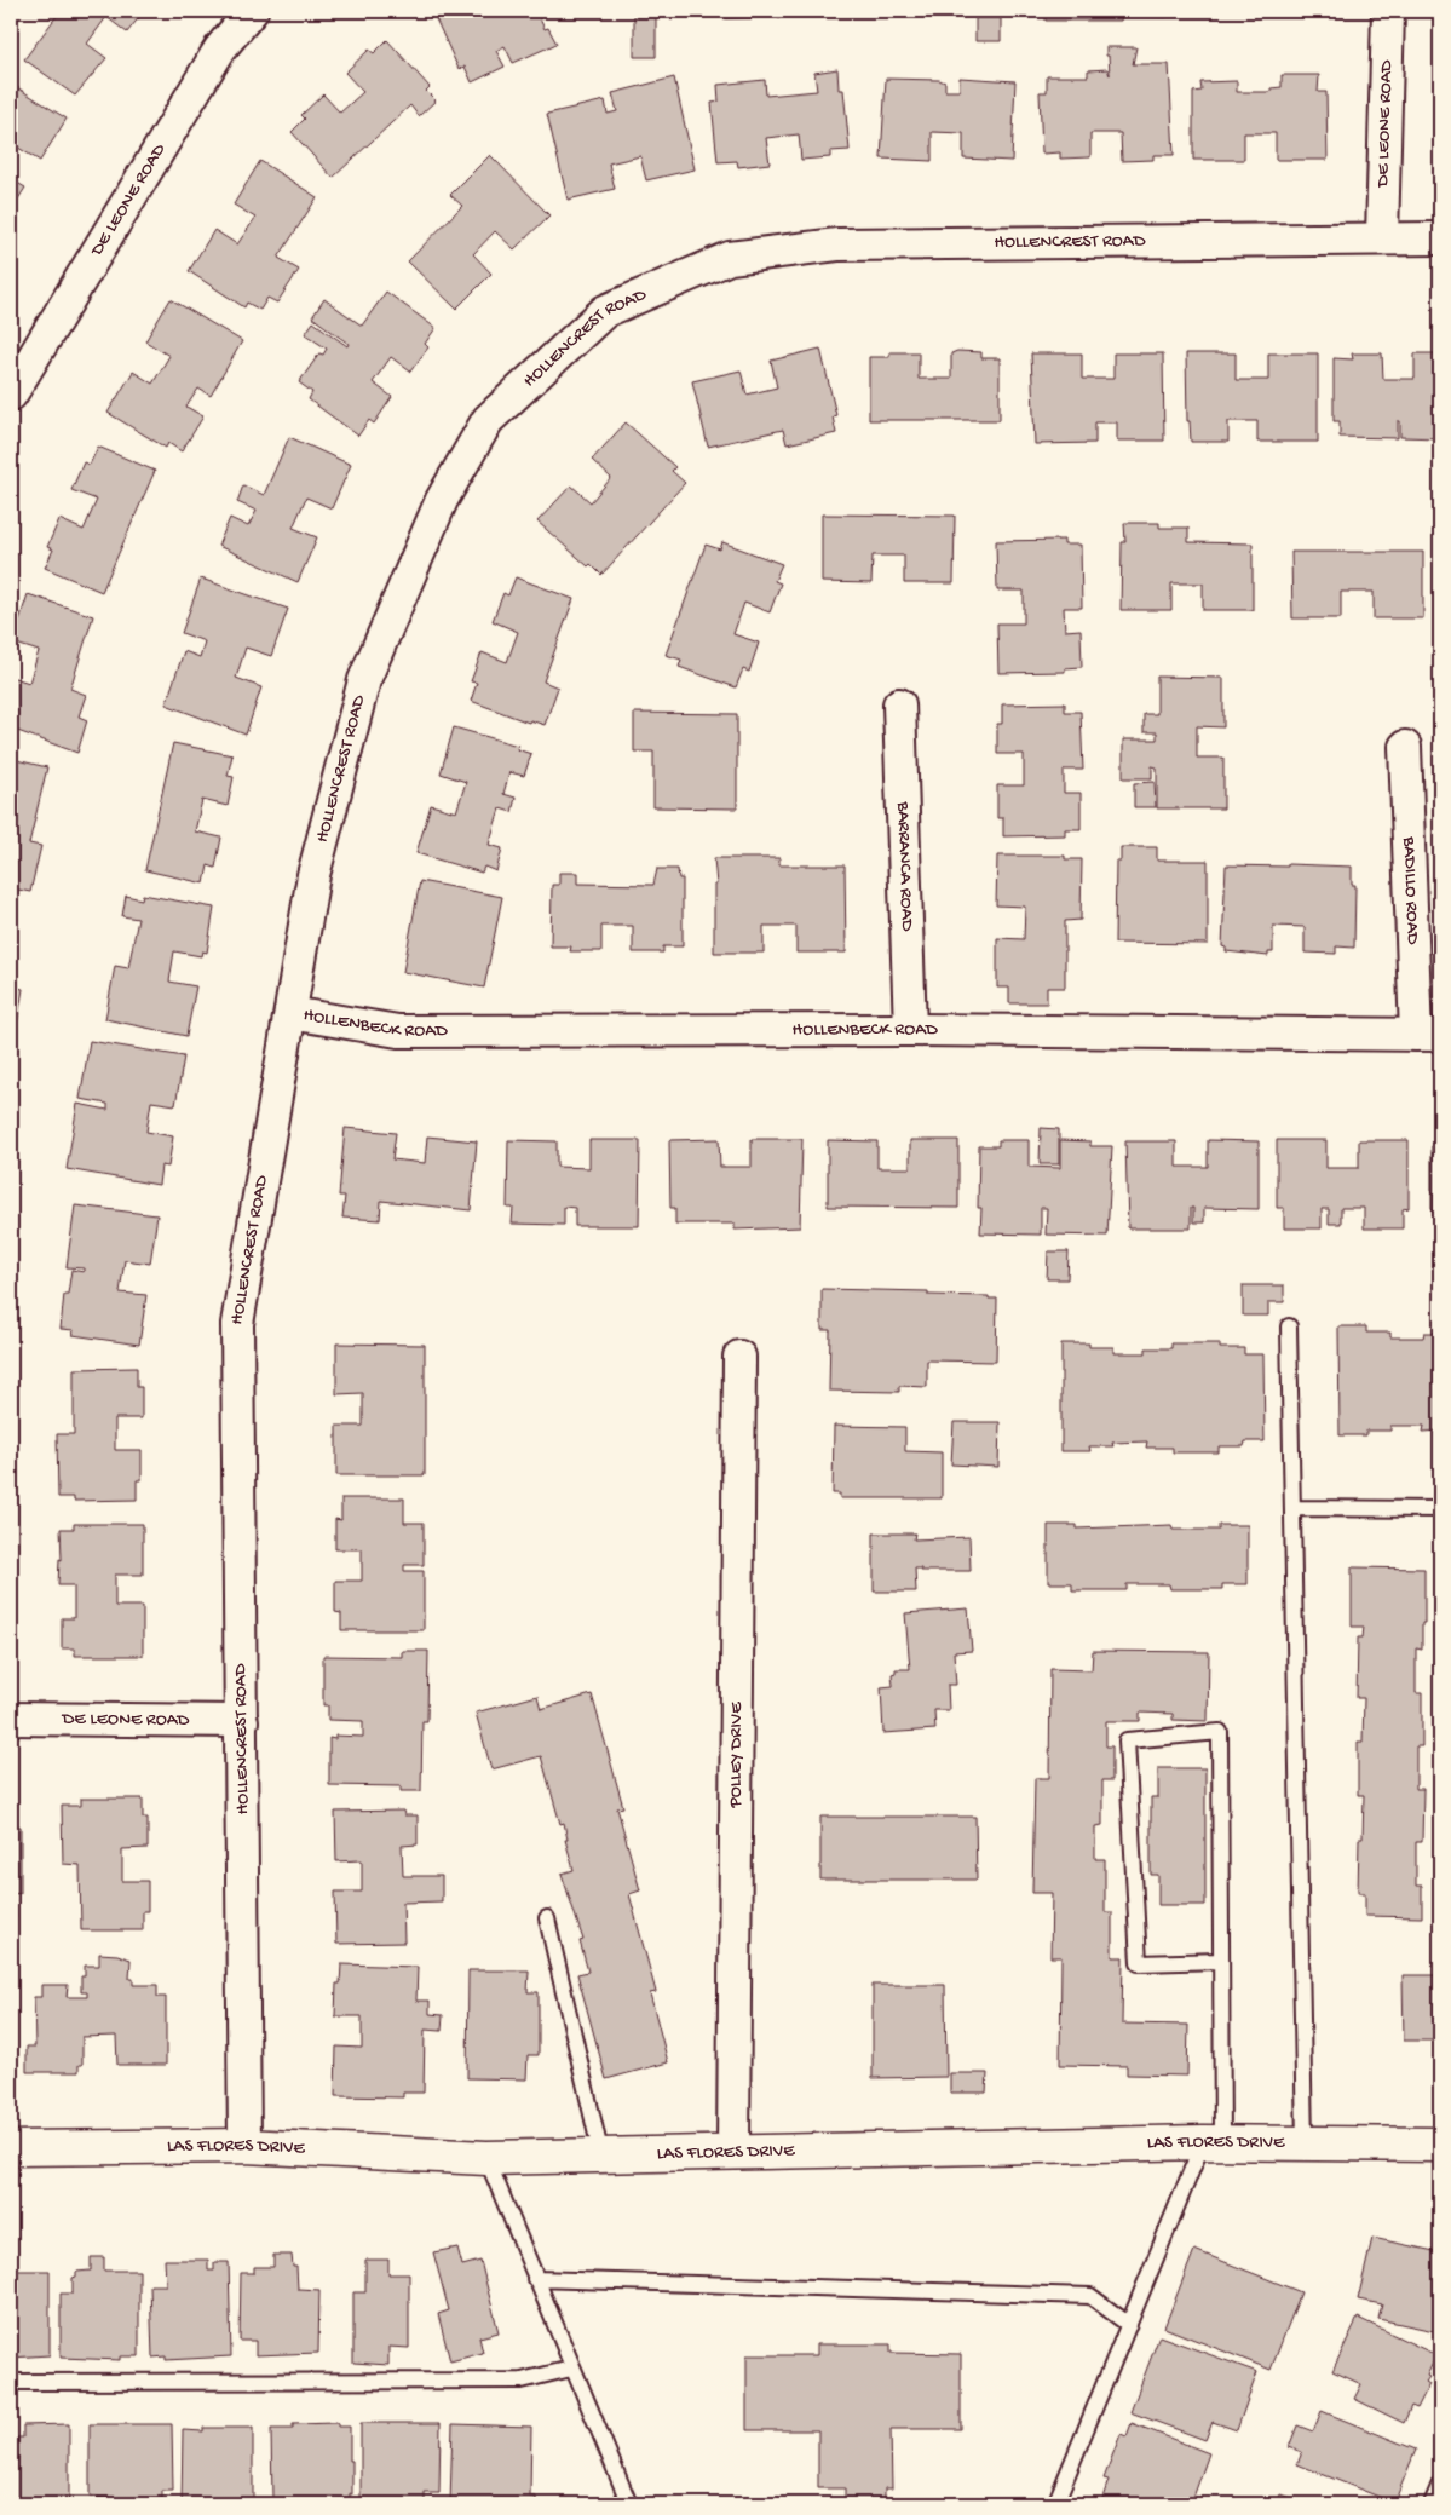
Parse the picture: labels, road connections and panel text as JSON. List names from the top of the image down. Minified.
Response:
{"streets":{"street":["DE LEONE ROAD","HOLLENCREST ROAD","BARRANCA ROAD","BADILLO ROAD","HOLLENBECK ROAD","POLLEY DRIVE","LAS FLORES DRIVE"]},"crossings":[["DE LEONE ROAD","HOLLENCREST ROAD"],["HOLLENCREST ROAD","HOLLENBECK ROAD"],["HOLLENCREST ROAD","LAS FLORES DRIVE"],["BARRANCA ROAD","HOLLENBECK ROAD"],["BADILLO ROAD","HOLLENBECK ROAD"],["POLLEY DRIVE","LAS FLORES DRIVE"]]}
